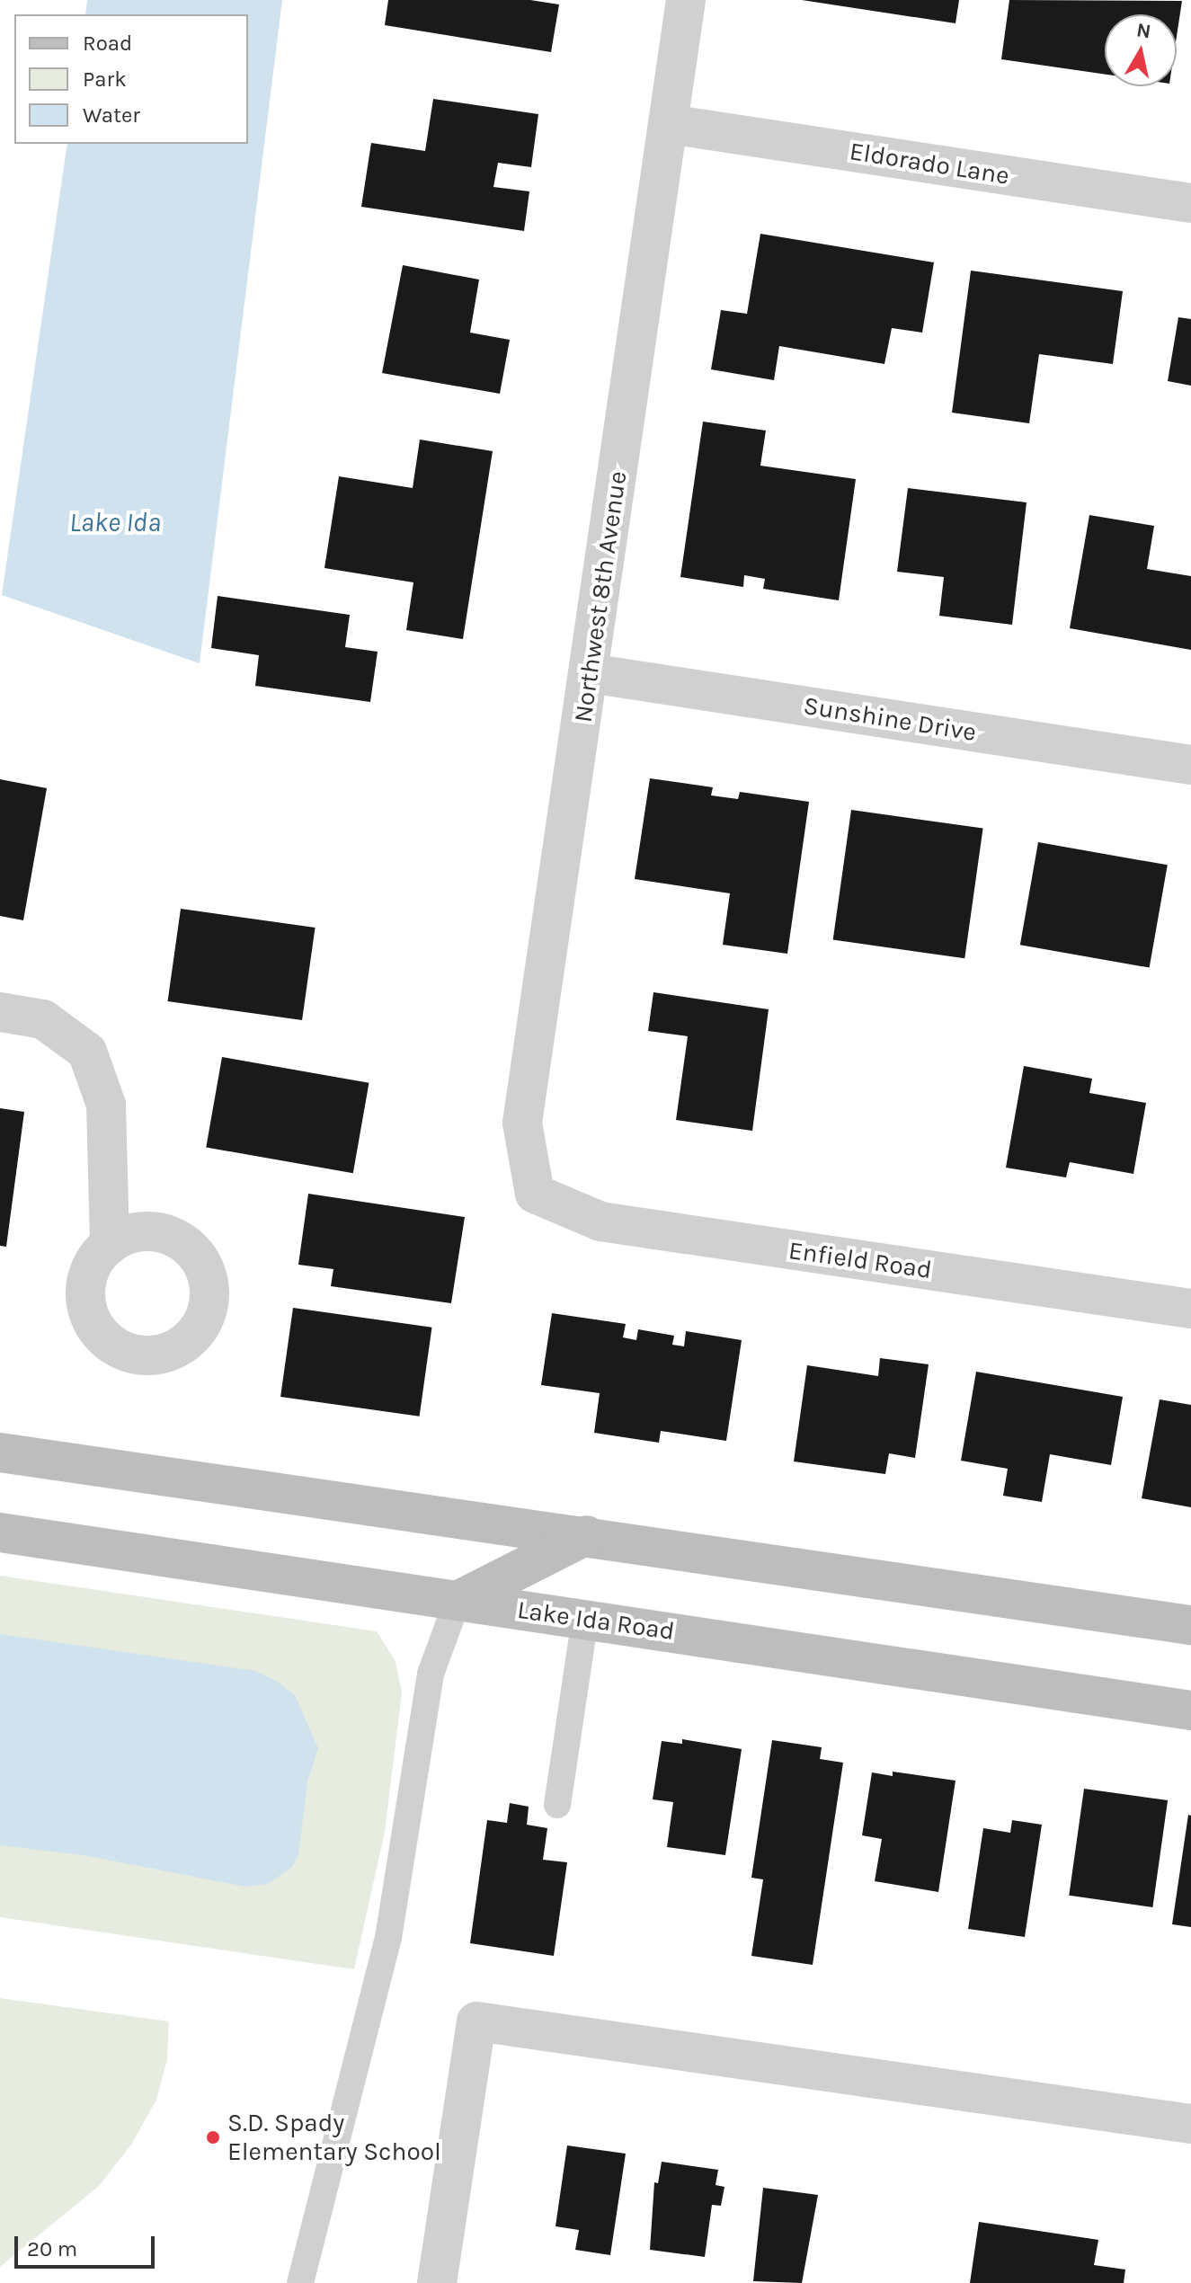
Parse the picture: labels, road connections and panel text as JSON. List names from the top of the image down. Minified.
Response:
{"streets":{"street":["Eldorado Lane","Northwest 8th Avenue","Sunshine Drive","Enfield Road","Lake Ida Road"]},"crossings":[["Eldorado Lane","Northwest 8th Avenue"],["Northwest 8th Avenue","Sunshine Drive"],["Northwest 8th Avenue","Enfield Road"]],"water":["Lake Ida"],"places":["S.D. Spady Elementary School"],"legend":["Road","Park","Water"],"scale_bar":"20 m","north":"top"}
